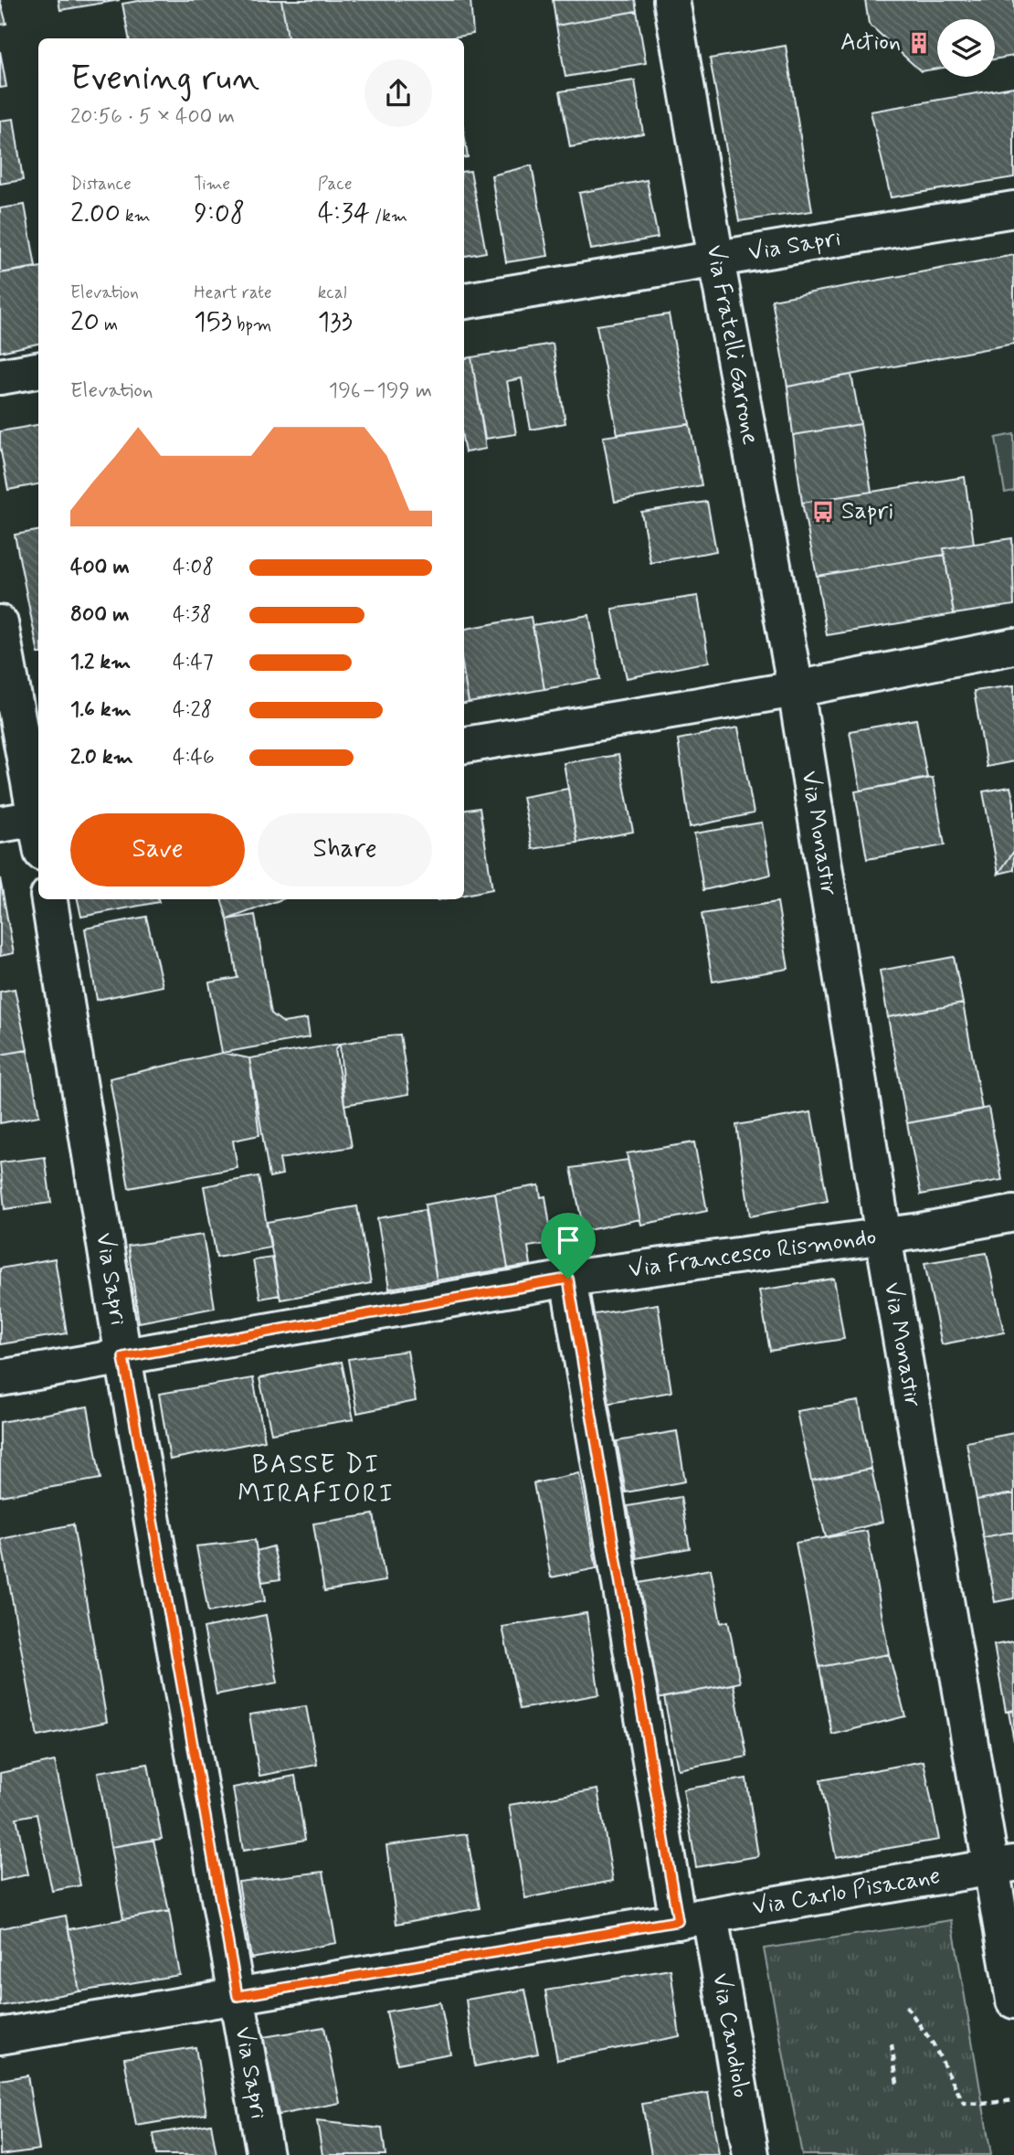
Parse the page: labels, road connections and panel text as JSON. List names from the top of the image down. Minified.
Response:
{"streets":{"street":["Via Sapri","Via Fratelli Garrone","Via Monastir","Via Francesco Rismondo","Via Carlo Pisacane","Via Candiolo"]},"crossings":[["Via Sapri","Via Fratelli Garrone"],["Via Sapri","Via Francesco Rismondo"],["Via Sapri","Via Carlo Pisacane"],["Via Fratelli Garrone","Via Monastir"],["Via Monastir","Via Francesco Rismondo"],["Via Monastir","Via Carlo Pisacane"],["Via Carlo Pisacane","Via Candiolo"]],"districts":["BASSE DI MIRAFIORI"],"places":{"building":["Action"],"bus stop":["Sapri"]},"page":{"heading":["Evening run","20:56 · 5 × 400 m"],"stats":[["Distance","2.00 km"],["Time","9:08"],["Pace","4:34 /km"],["Elevation","20 m"],["Heart rate","153 bpm"],["kcal","133"]],"chart":["Elevation","196–199 m"],"list":[{"name":"400 m","note":"4:08"},{"name":"800 m","note":"4:38"},{"name":"1.2 km","note":"4:47"},{"name":"1.6 km","note":"4:28"},{"name":"2.0 km","note":"4:46"}],"buttons":["Save","Share"]}}
